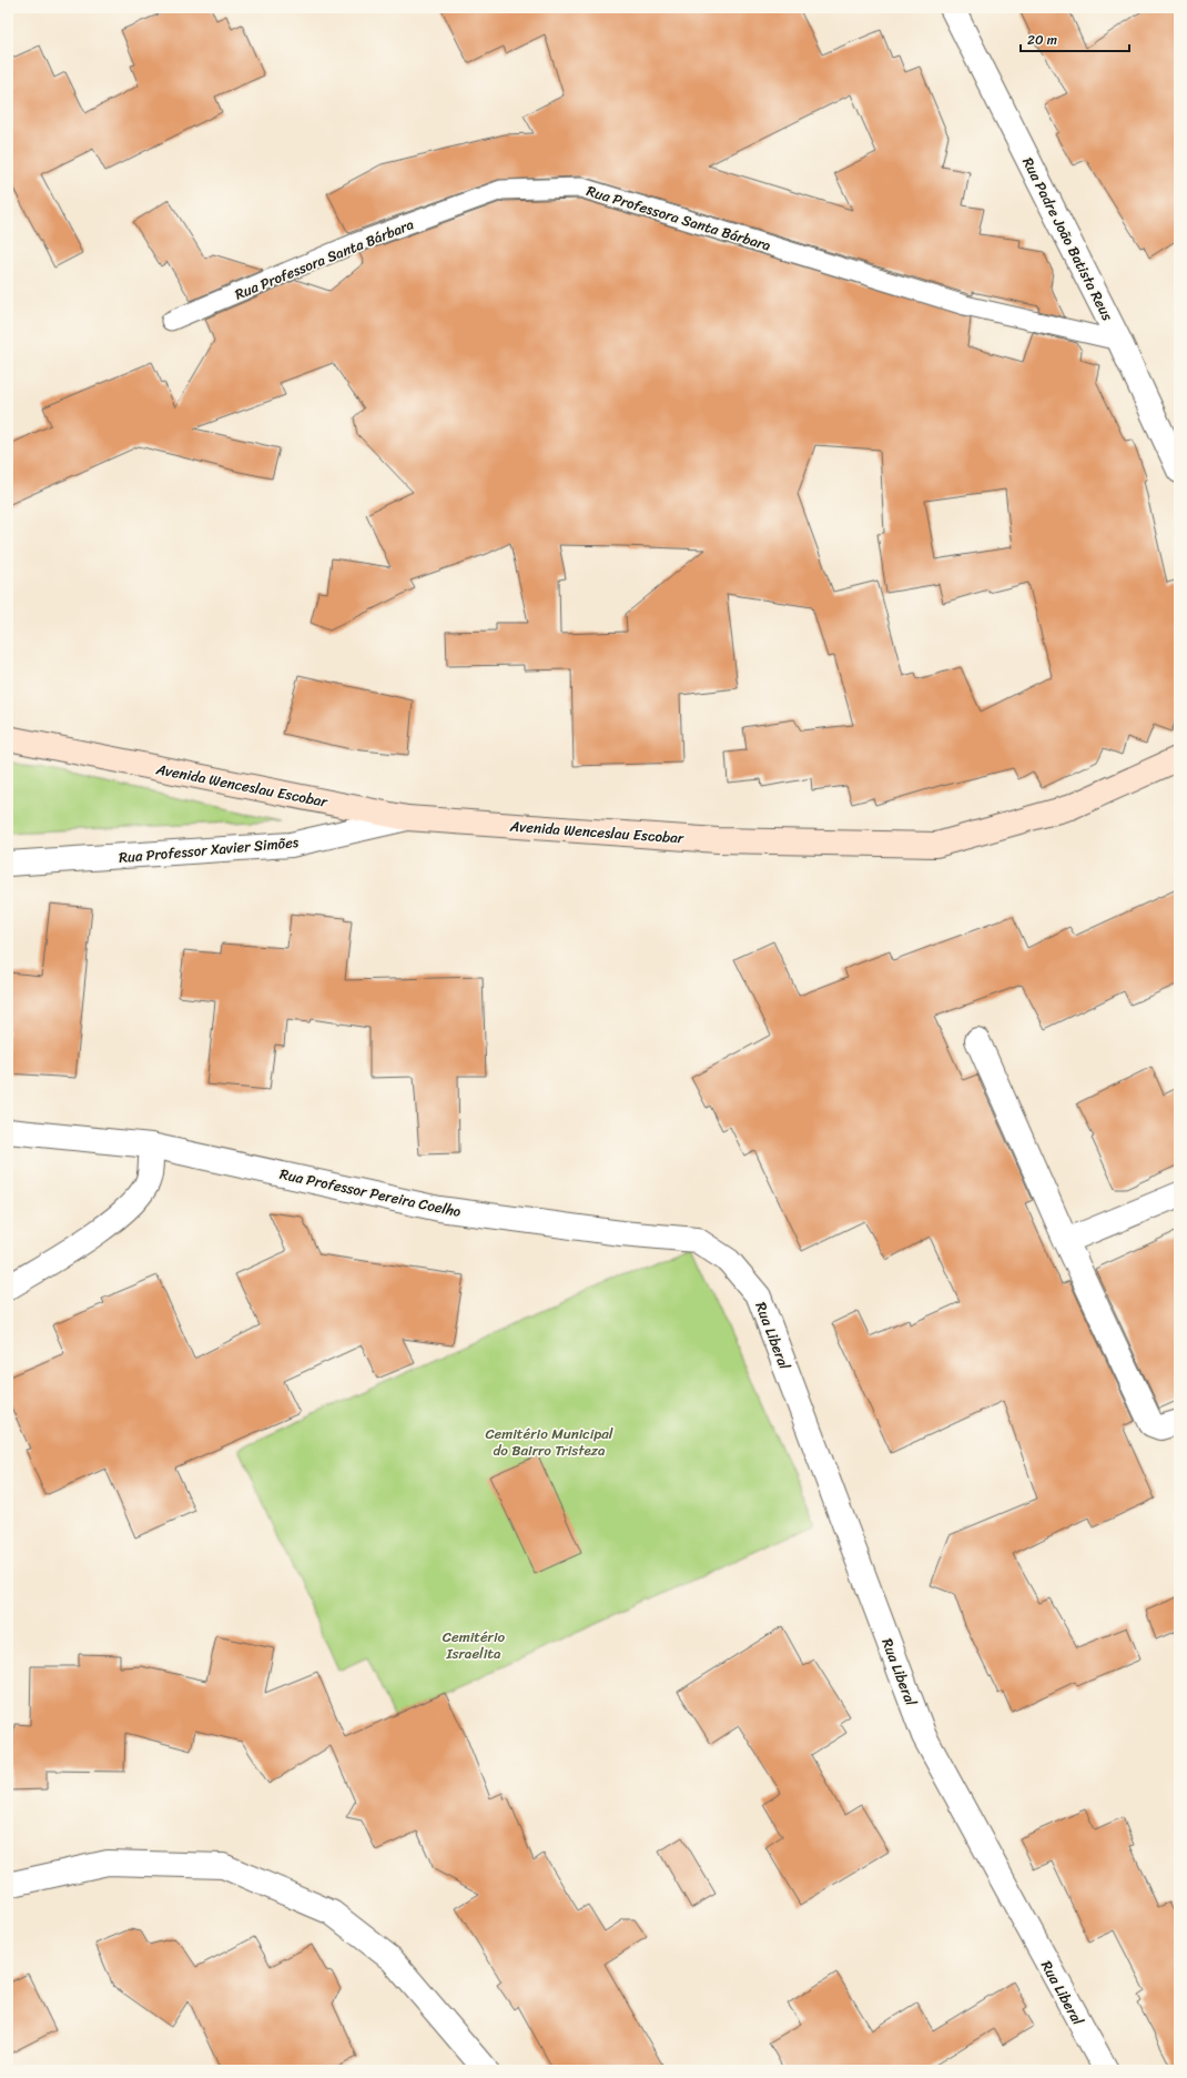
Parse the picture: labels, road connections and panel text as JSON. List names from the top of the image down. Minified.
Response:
{"streets":{"main road":["Avenida Wenceslau Escobar"],"street":["Rua Padre João Batista Reus","Rua Professor Xavier Simões","Rua Professor Pereira Coelho","Rua Liberal"],"lane":["Rua Professora Santa Bárbara"]},"crossings":[["Rua Professora Santa Bárbara","Rua Padre João Batista Reus"],["Avenida Wenceslau Escobar","Rua Professor Xavier Simões"],["Rua Professor Pereira Coelho","Rua Liberal"]],"parks":["Cemitério Municipal do Bairro Tristeza","Cemitério Israelita"],"scale_bar":"20 m"}
